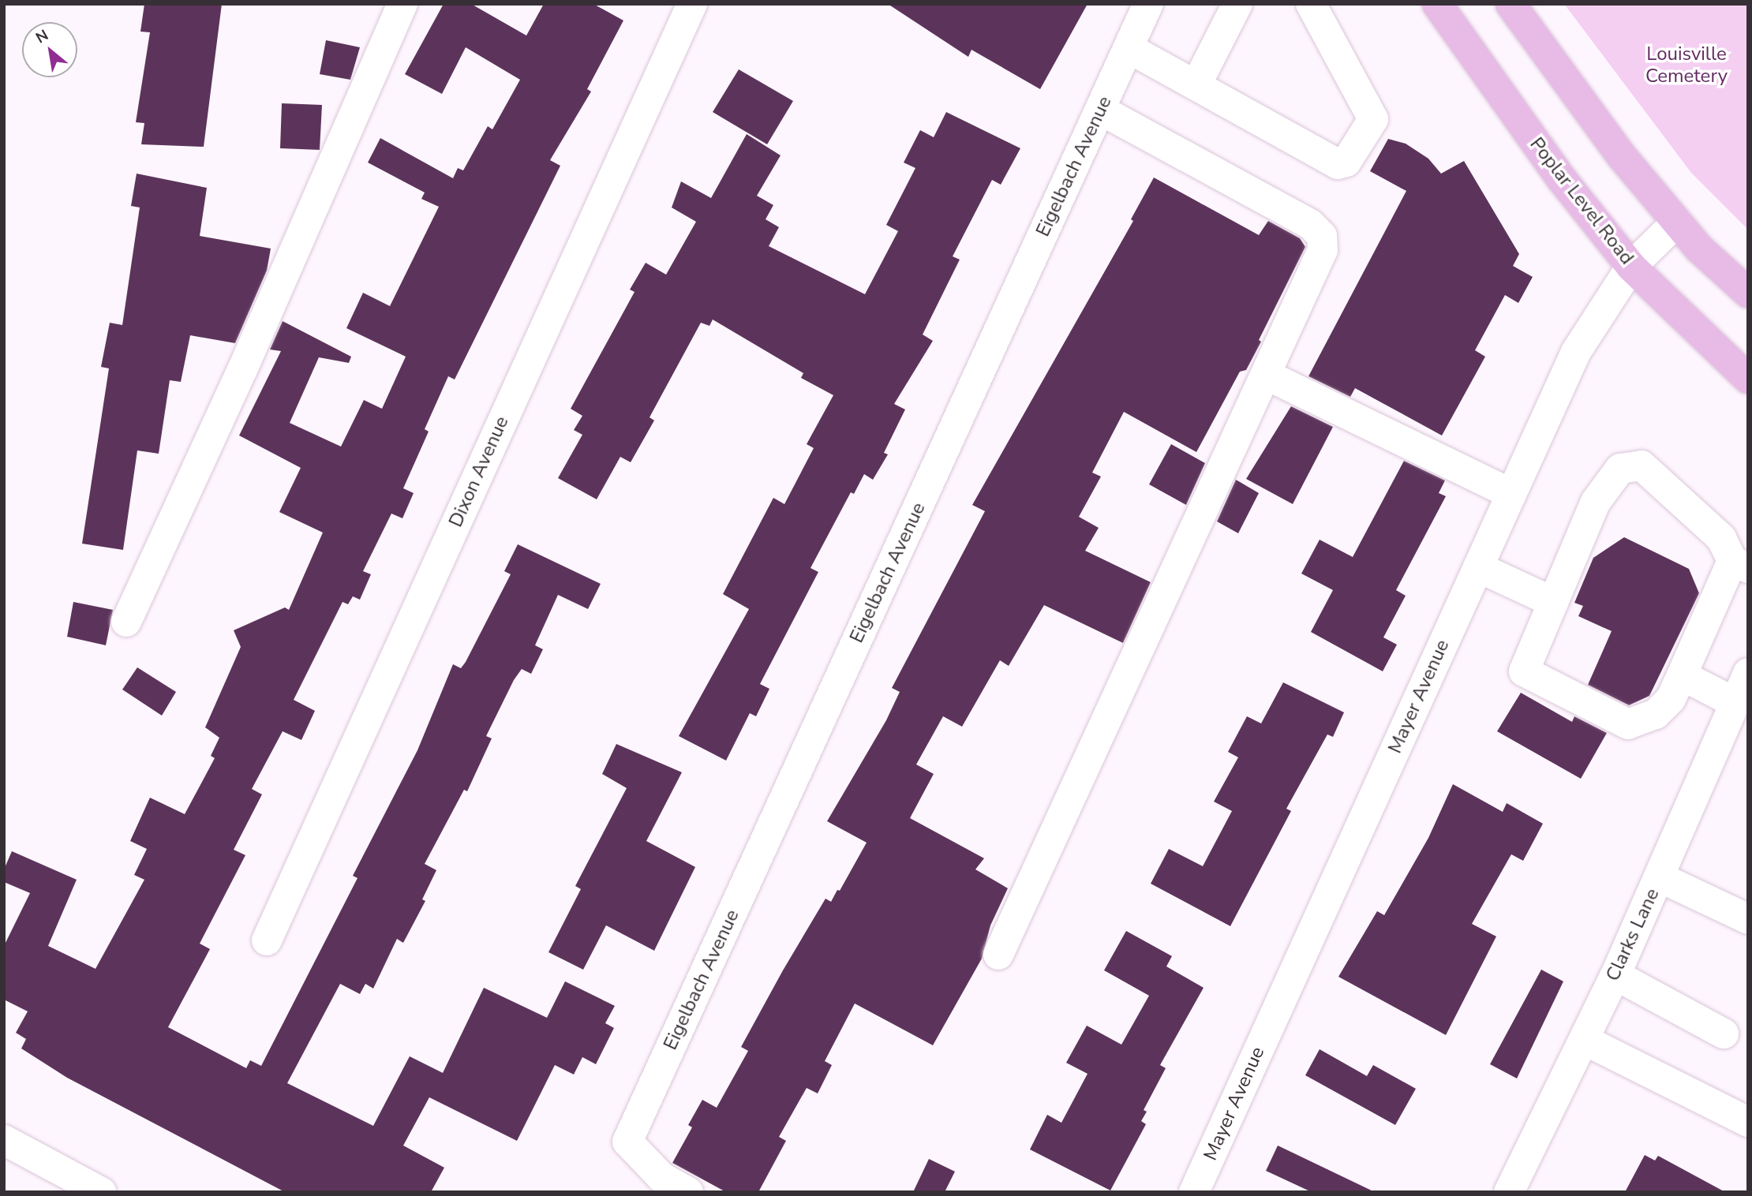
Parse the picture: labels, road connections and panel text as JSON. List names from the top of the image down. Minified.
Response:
{"streets":{"main road":["Poplar Level Road"],"street":["Eigelbach Avenue","Dixon Avenue","Mayer Avenue","Clarks Lane"]},"crossings":[["Poplar Level Road","Mayer Avenue"]],"parks":["Louisville Cemetery"],"north":"top left"}
